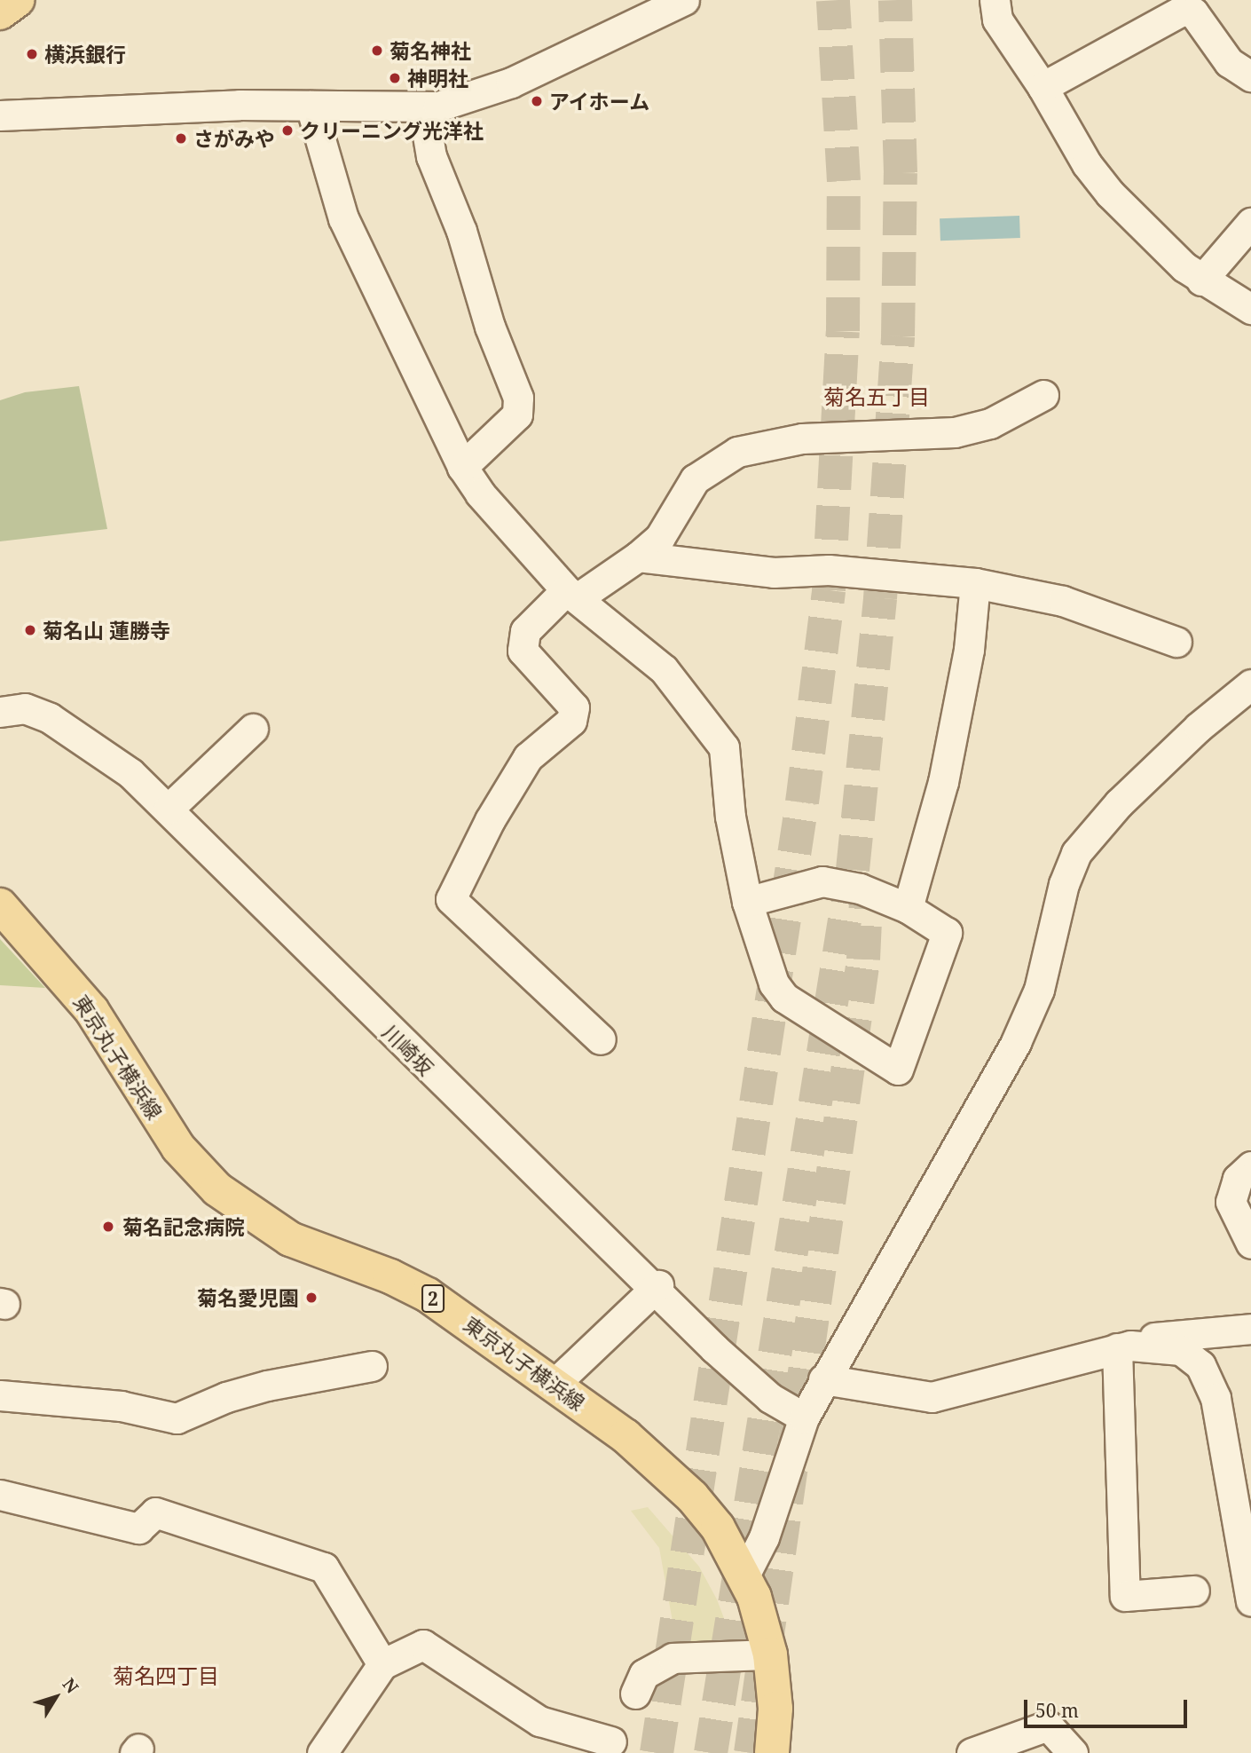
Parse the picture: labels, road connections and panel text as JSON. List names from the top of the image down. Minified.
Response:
{"streets":{"main road":["東京丸子横浜線","2"],"street":["川崎坂"]},"districts":["菊名五丁目","菊名四丁目"],"places":["菊名神社","横浜銀行","神明社","アイホーム","クリーニング光洋社","さがみや","菊名山 蓮勝寺","菊名記念病院","菊名愛児園"],"scale_bar":"50 m","north":"top right"}
